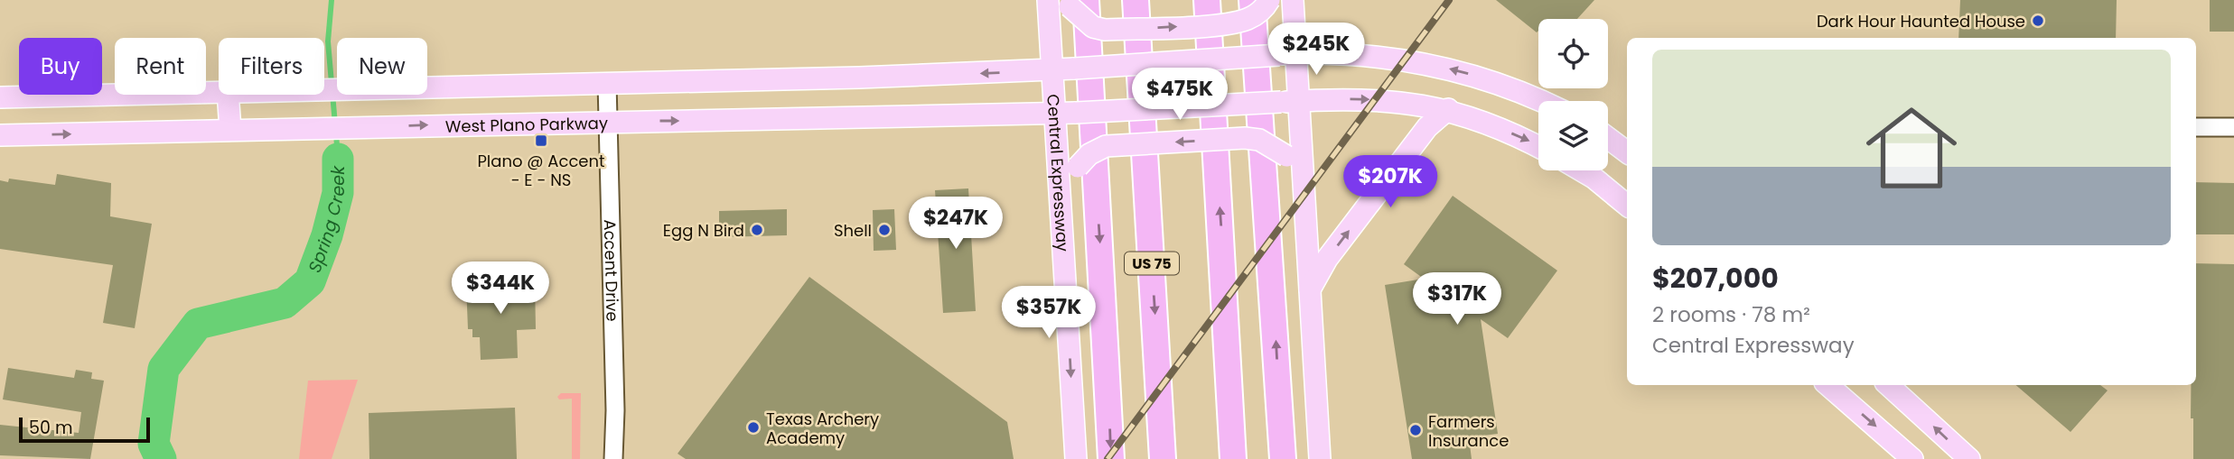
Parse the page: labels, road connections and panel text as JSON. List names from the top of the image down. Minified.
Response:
{"streets":{"highway":["US 75"],"main road":["West Plano Parkway","Central Expressway"],"street":["Accent Drive"]},"crossings":[["West Plano Parkway","Central Expressway"],["West Plano Parkway","Accent Drive"]],"one_way":["Central Expressway"],"water":["Spring Creek"],"places":{"other":["Dark Hour Haunted House","Egg N Bird","Shell","Texas Archery Academy","Farmers Insurance"],"transit":["Plano @ Accent - E - NS"]},"scale_bar":"50 m","page":{"price":["$245K","$475K","$207K","$247K","$344K","$317K","$357K"],"chip":["Buy","Rent","Filters","New"],"list":[{"name":"$207,000","note":"2 rooms · 78 m² · Central Expressway"}],"scale":"50 m"}}
